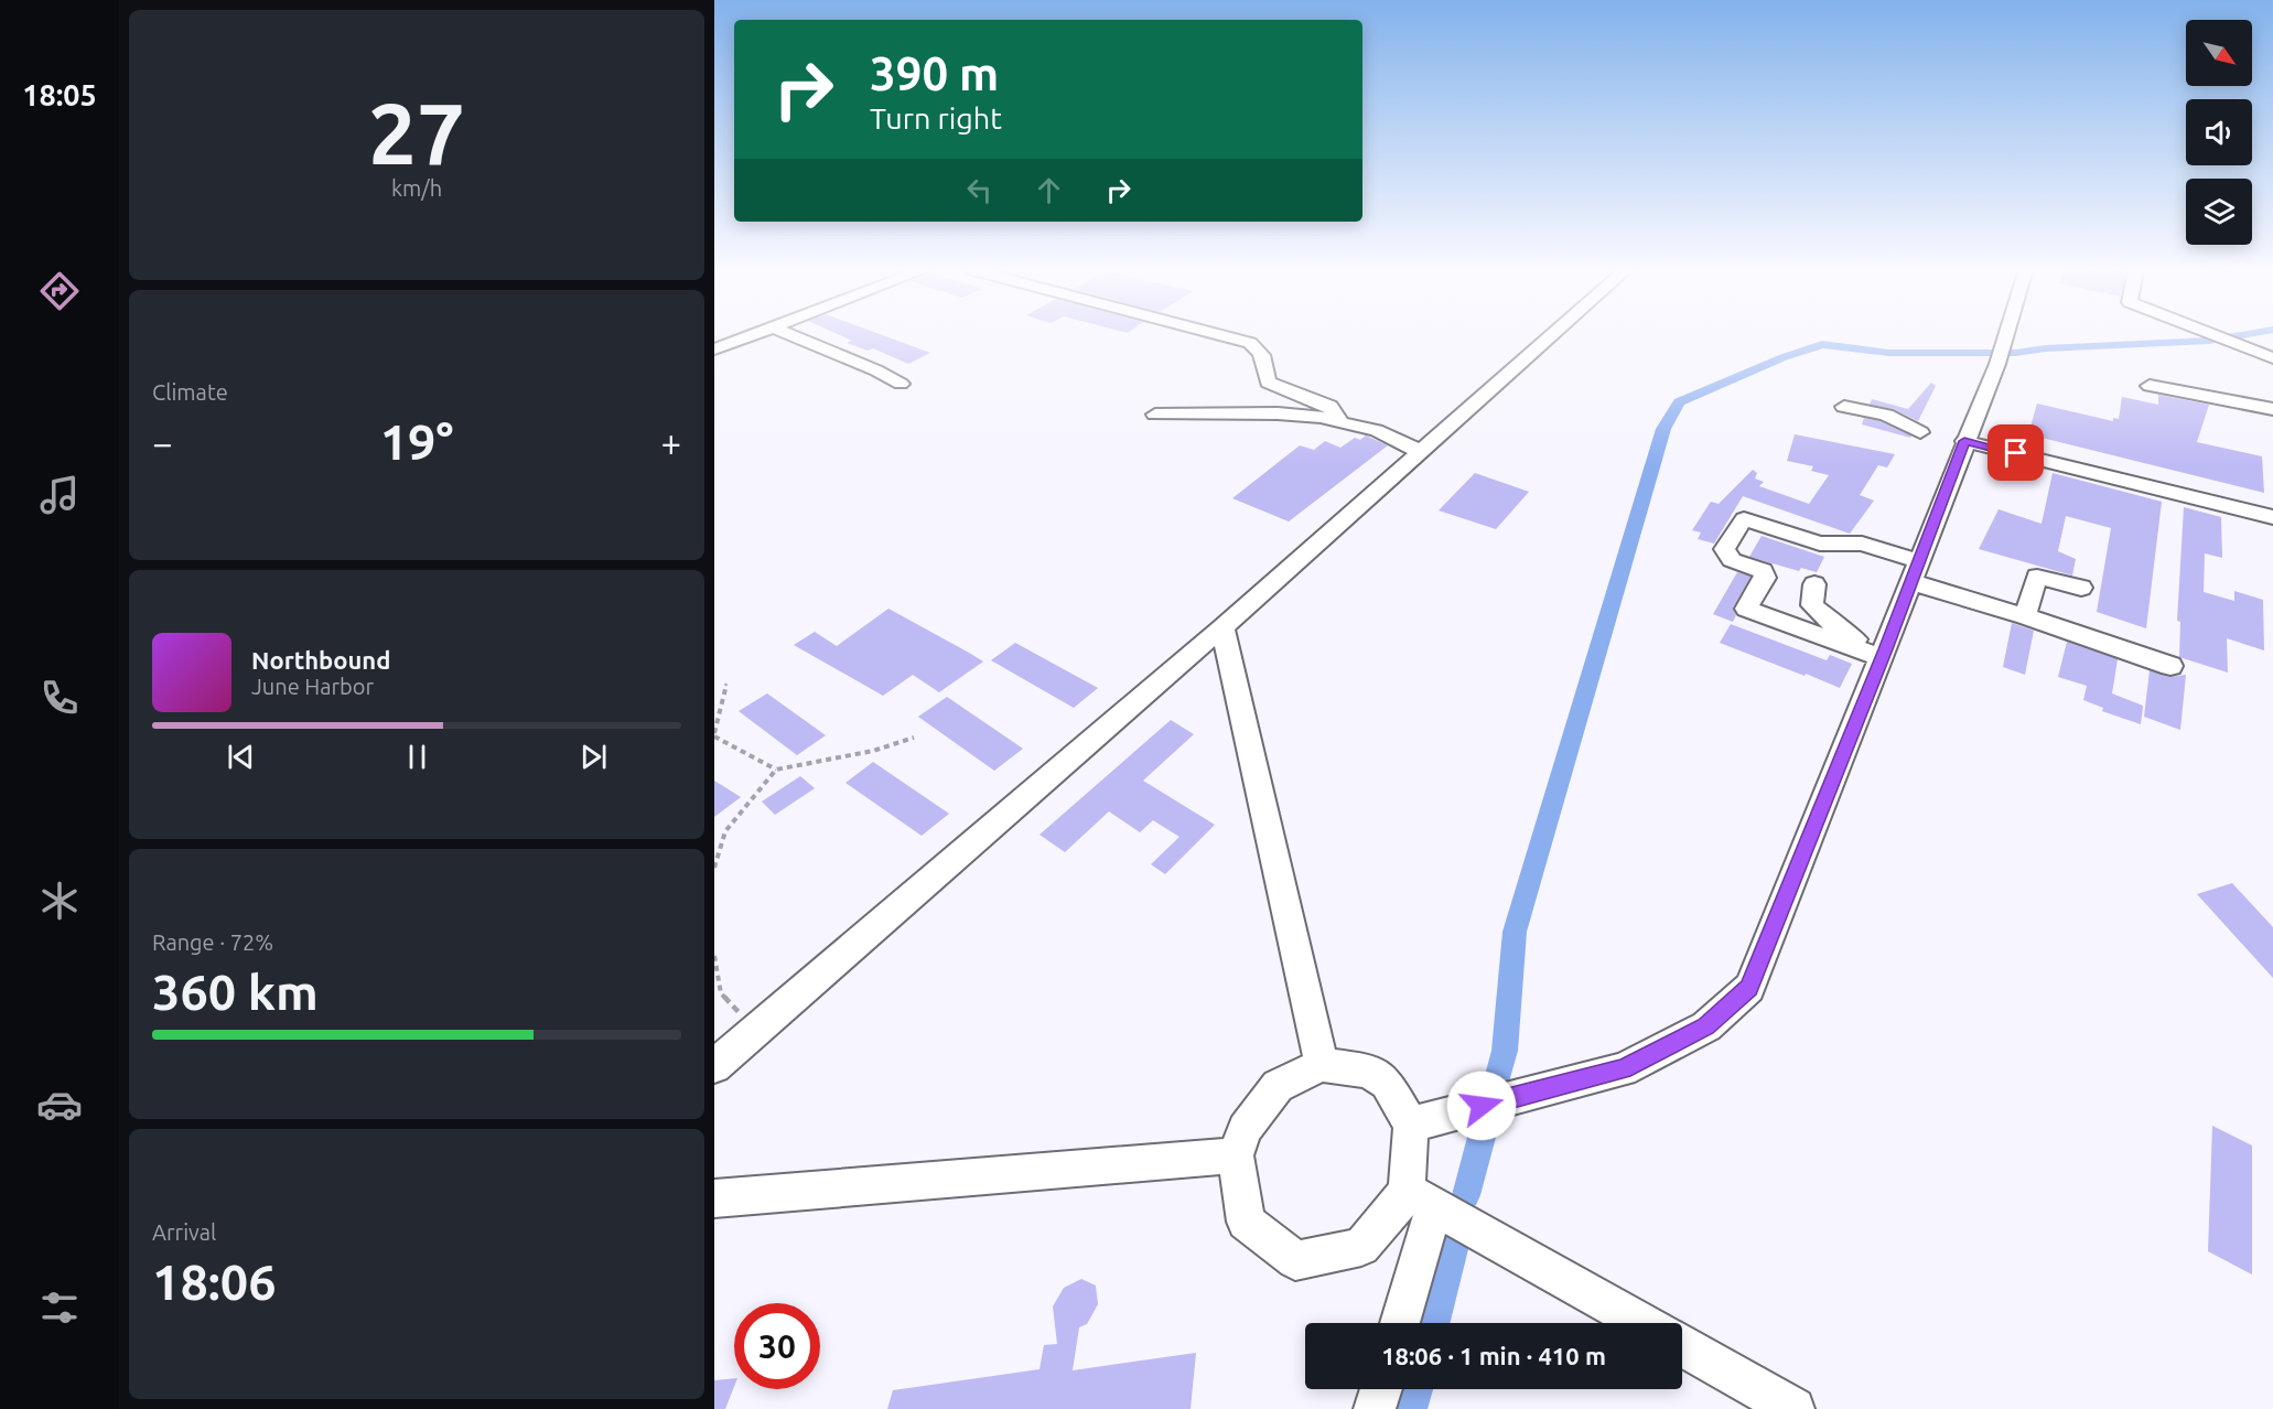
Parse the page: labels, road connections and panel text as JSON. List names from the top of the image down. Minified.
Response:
{"north":"bottom right","page":{"tabs":"18:05","tile":[["27","km/h"],"Climate",["Range · 72%","360 km"],["Arrival","18:06"]],"turn":["390 m","Turn right"],"heat":["−","19°","+"],"song":["Northbound","June Harbor"],"limit":"30","trip":"18:06 · 1 min · 410 m"}}
